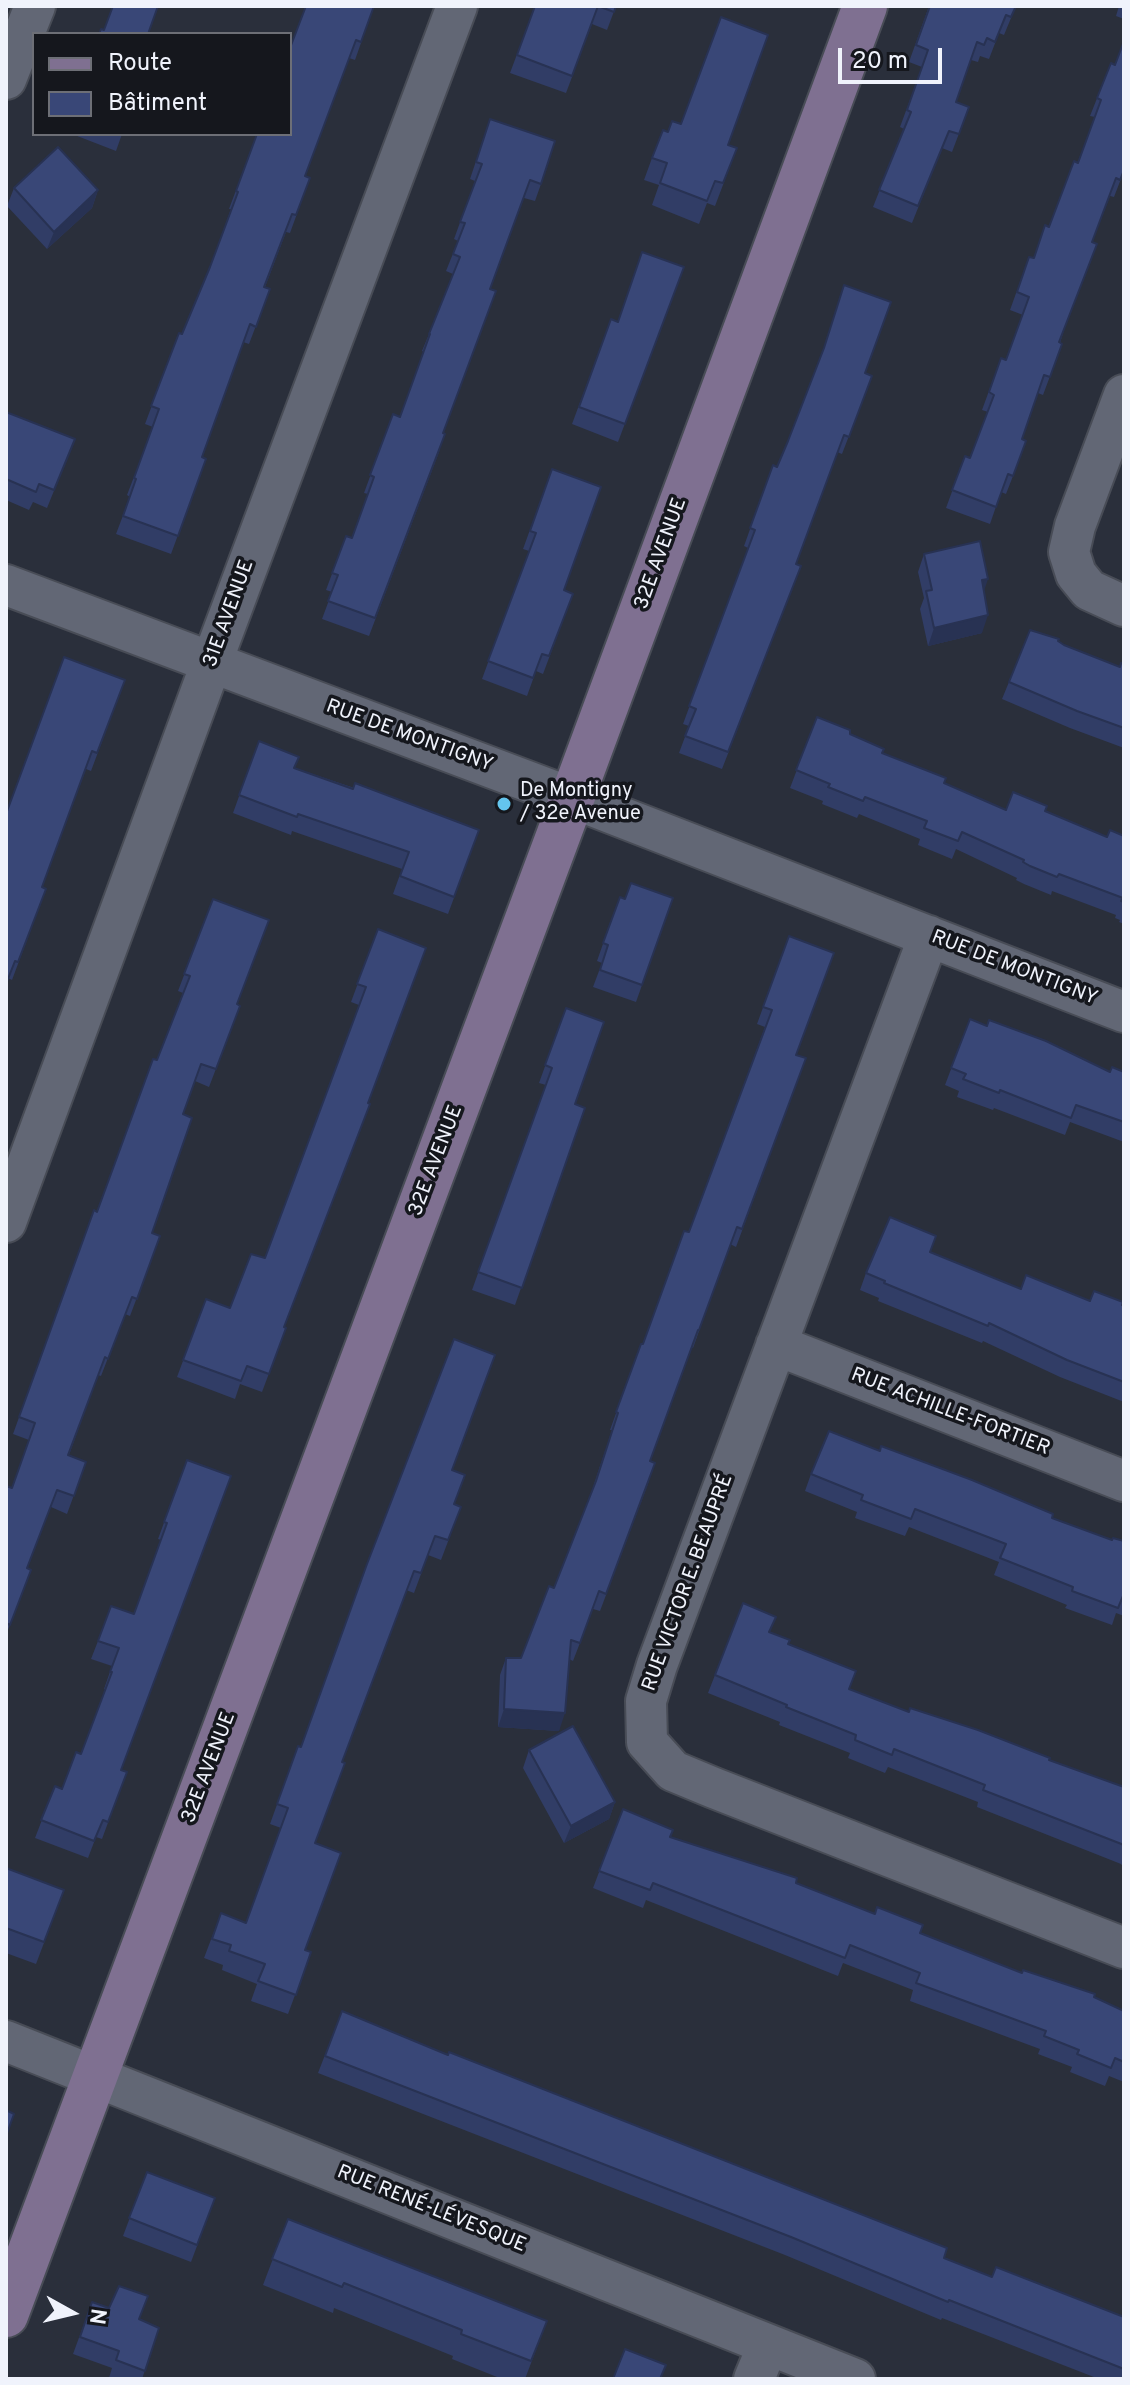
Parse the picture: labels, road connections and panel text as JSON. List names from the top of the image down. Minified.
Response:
{"streets":{"street":["32E AVENUE","31E AVENUE","RUE DE MONTIGNY","RUE ACHILLE-FORTIER","RUE VICTOR E. BEAUPRÉ","RUE RENÉ-LÉVESQUE"]},"crossings":[["32E AVENUE","RUE DE MONTIGNY"],["32E AVENUE","RUE RENÉ-LÉVESQUE"],["31E AVENUE","RUE DE MONTIGNY"],["RUE DE MONTIGNY","RUE VICTOR E. BEAUPRÉ"],["RUE ACHILLE-FORTIER","RUE VICTOR E. BEAUPRÉ"]],"places":["De Montigny / 32e Avenue"],"legend":["Route","Bâtiment"],"scale_bar":"20 m","north":"right"}
